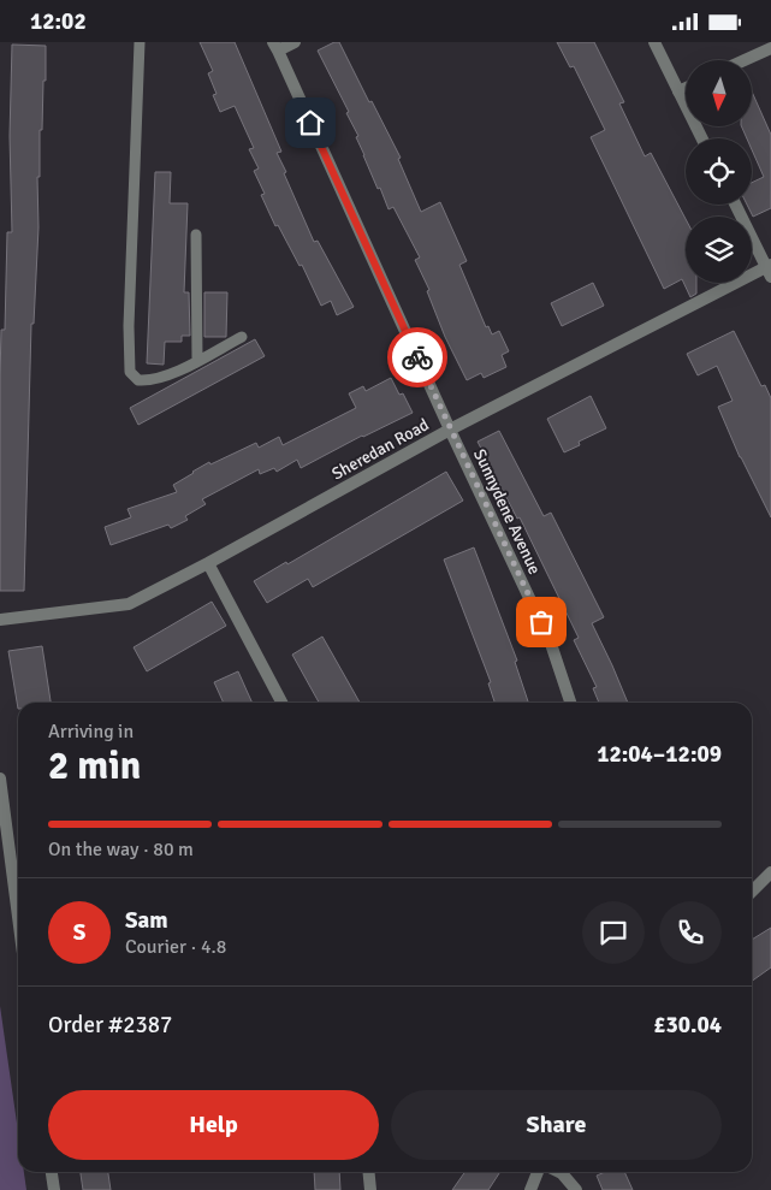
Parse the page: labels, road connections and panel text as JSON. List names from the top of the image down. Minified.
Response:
{"streets":{"street":["Sheredan Road","Sunnydene Avenue"]},"crossings":[["Sheredan Road","Sunnydene Avenue"]],"north":"bottom","page":{"status":"12:02","heading":["2 min","Arriving in","12:04–12:09"],"panel":["Sam","Courier · 4.8","Order #2387","£30.04"],"bar":"On the way · 80 m","round":"S","buttons":["Help","Share"]}}
